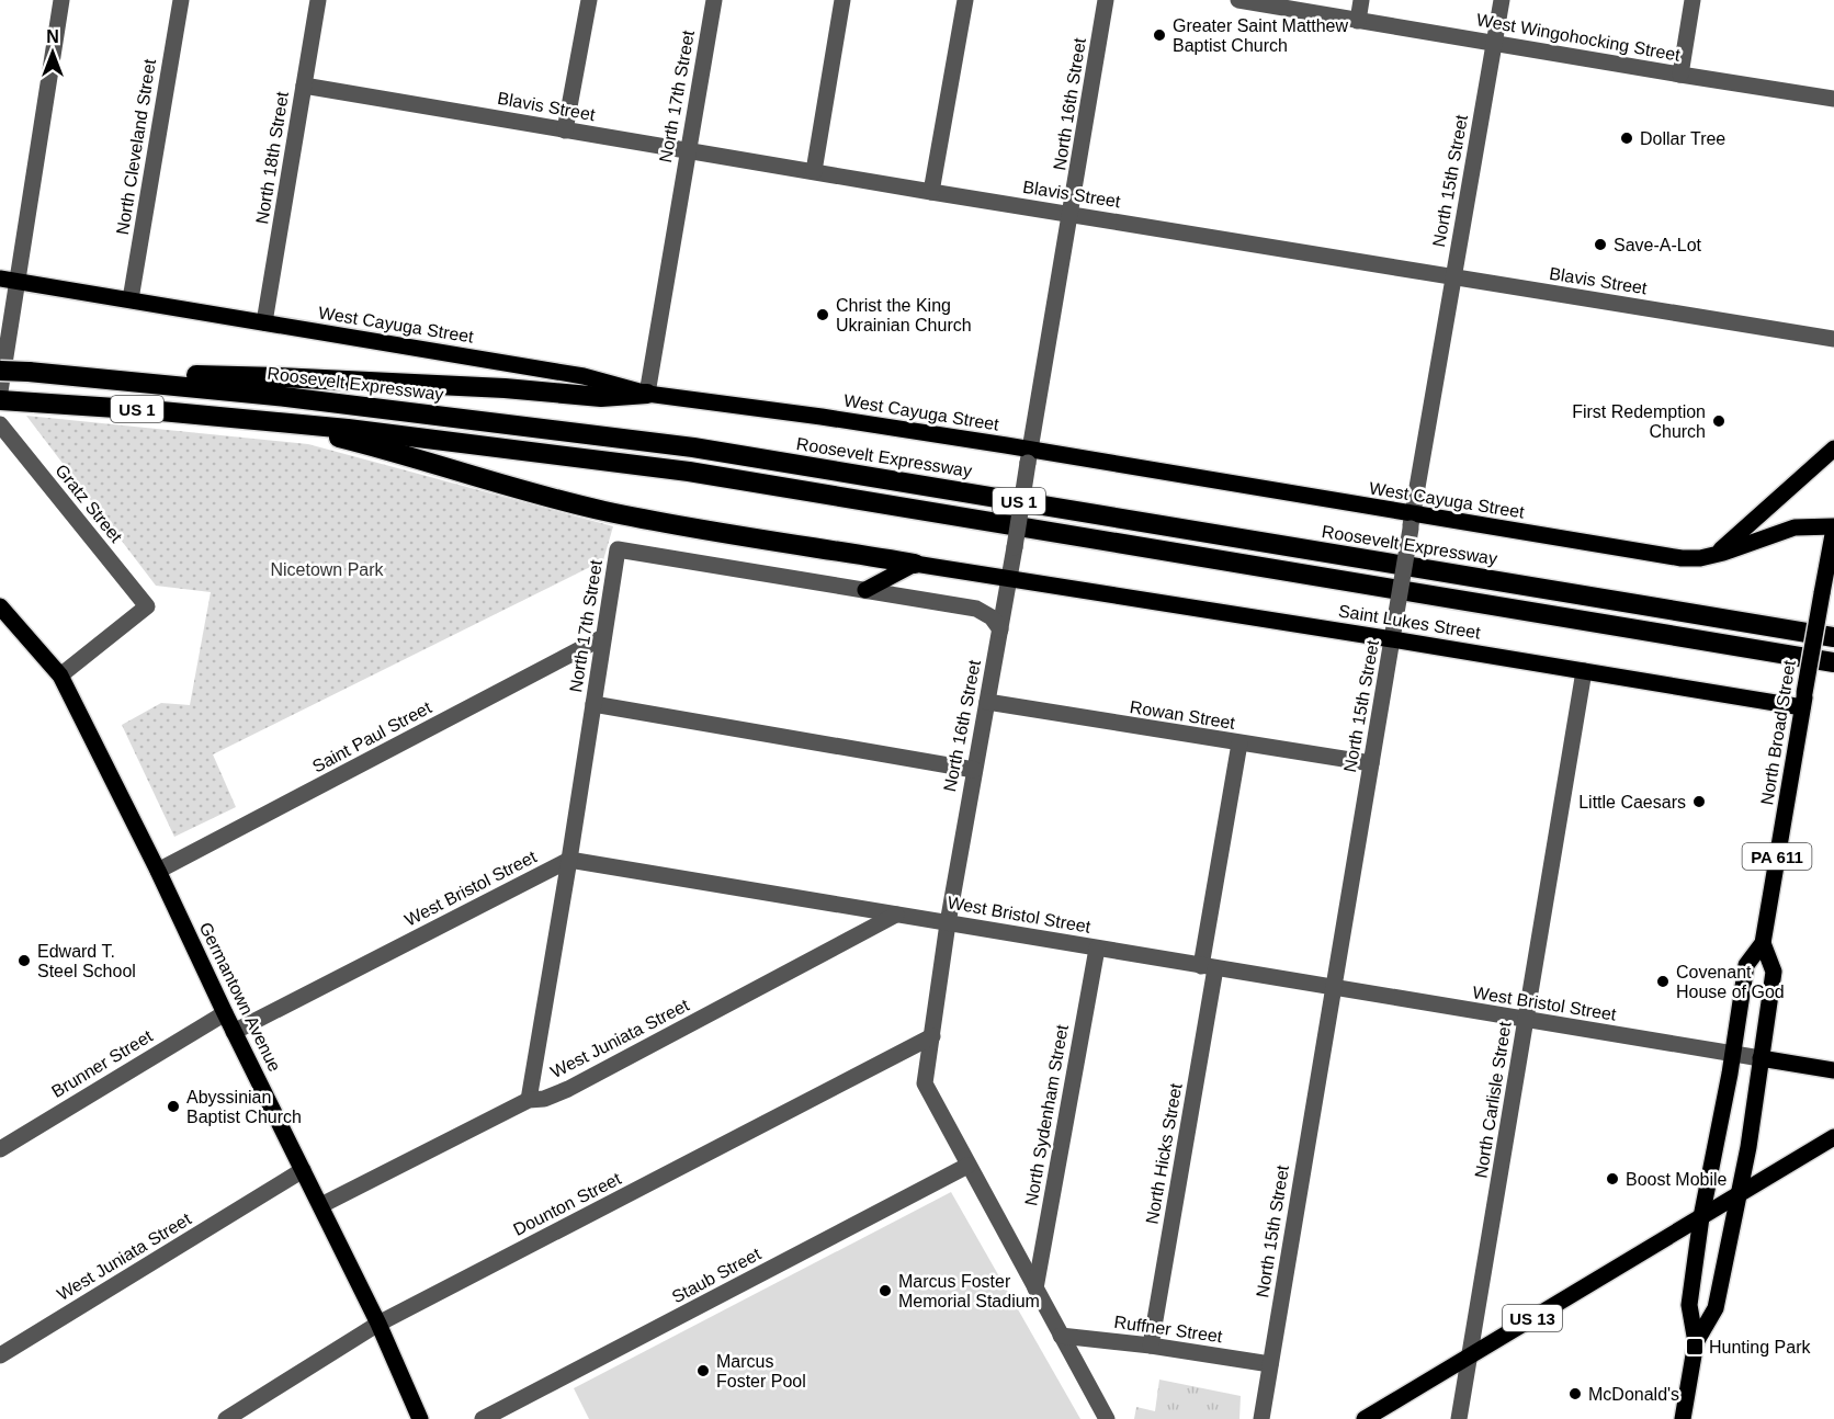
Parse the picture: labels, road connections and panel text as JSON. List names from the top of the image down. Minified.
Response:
{"streets":{"highway":["Roosevelt Expressway","US 1"],"main road":["West Cayuga Street","Saint Lukes Street","North Broad Street","PA 611","West Bristol Street","Germantown Avenue","US 13"],"street":["West Wingohocking Street","North 17th Street","North 16th Street","Blavis Street","North Cleveland Street","North 18th Street","North 15th Street","Gratz Street","Rowan Street","Saint Paul Street","West Juniata Street","Brunner Street","North Carlisle Street","North Sydenham Street","North Hicks Street","Dounton Street","Staub Street","Ruffner Street"]},"crossings":[["West Wingohocking Street","North 15th Street"],["North 17th Street","North 16th Street"],["North 17th Street","Blavis Street"],["North 17th Street","West Cayuga Street"],["North 17th Street","Saint Paul Street"],["North 17th Street","West Bristol Street"],["North 17th Street","West Juniata Street"],["North 16th Street","Blavis Street"],["North 16th Street","West Cayuga Street"],["North 16th Street","Saint Lukes Street"],["North 16th Street","Rowan Street"],["North 16th Street","West Bristol Street"],["North 16th Street","North Sydenham Street"],["North 16th Street","Dounton Street"],["North 16th Street","Staub Street"],["North 16th Street","Ruffner Street"],["Blavis Street","North 18th Street"],["Blavis Street","North 15th Street"],["North Cleveland Street","West Cayuga Street"],["North 18th Street","West Cayuga Street"],["North 15th Street","West Cayuga Street"],["North 15th Street","Saint Lukes Street"],["North 15th Street","Rowan Street"],["North 15th Street","West Bristol Street"],["North 15th Street","Ruffner Street"],["West Cayuga Street","North Broad Street"],["Gratz Street","Germantown Avenue"],["Saint Lukes Street","North Broad Street"],["Saint Lukes Street","North Carlisle Street"],["Rowan Street","North Hicks Street"],["North Broad Street","West Bristol Street"],["North Broad Street","US 13"],["Saint Paul Street","Germantown Avenue"],["West Bristol Street","Germantown Avenue"],["West Bristol Street","West Juniata Street"],["West Bristol Street","North Carlisle Street"],["West Bristol Street","North Sydenham Street"],["West Bristol Street","North Hicks Street"],["Germantown Avenue","West Juniata Street"],["Germantown Avenue","Brunner Street"],["Germantown Avenue","Dounton Street"],["North Carlisle Street","US 13"],["North Hicks Street","Ruffner Street"]],"parks":["Nicetown Park"],"places":{"other":["Greater Saint Matthew Baptist Church","Dollar Tree","Save-A-Lot","Christ the King Ukrainian Church","First Redemption Church","Little Caesars","Edward T. Steel School","Covenant House of God","Abyssinian Baptist Church","Boost Mobile","Marcus Foster Memorial Stadium","Marcus Foster Pool","McDonald's"],"transit":["Hunting Park"]},"north":"top"}
